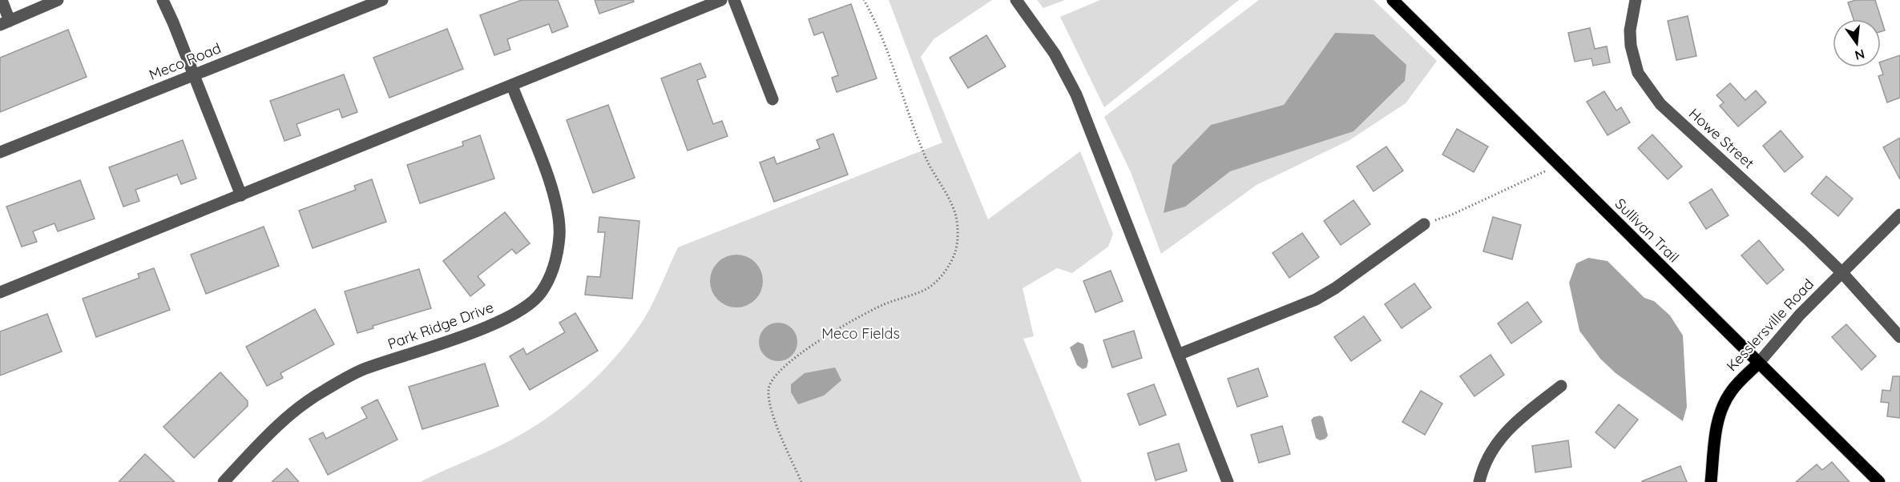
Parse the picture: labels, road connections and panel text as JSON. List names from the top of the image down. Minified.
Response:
{"streets":{"main road":["Sullivan Trail","Kesslersville Road"],"street":["Meco Road","Howe Street","Park Ridge Drive"]},"crossings":[["Howe Street","Kesslersville Road"],["Sullivan Trail","Kesslersville Road"]],"parks":["Meco Fields"],"north":"bottom"}
